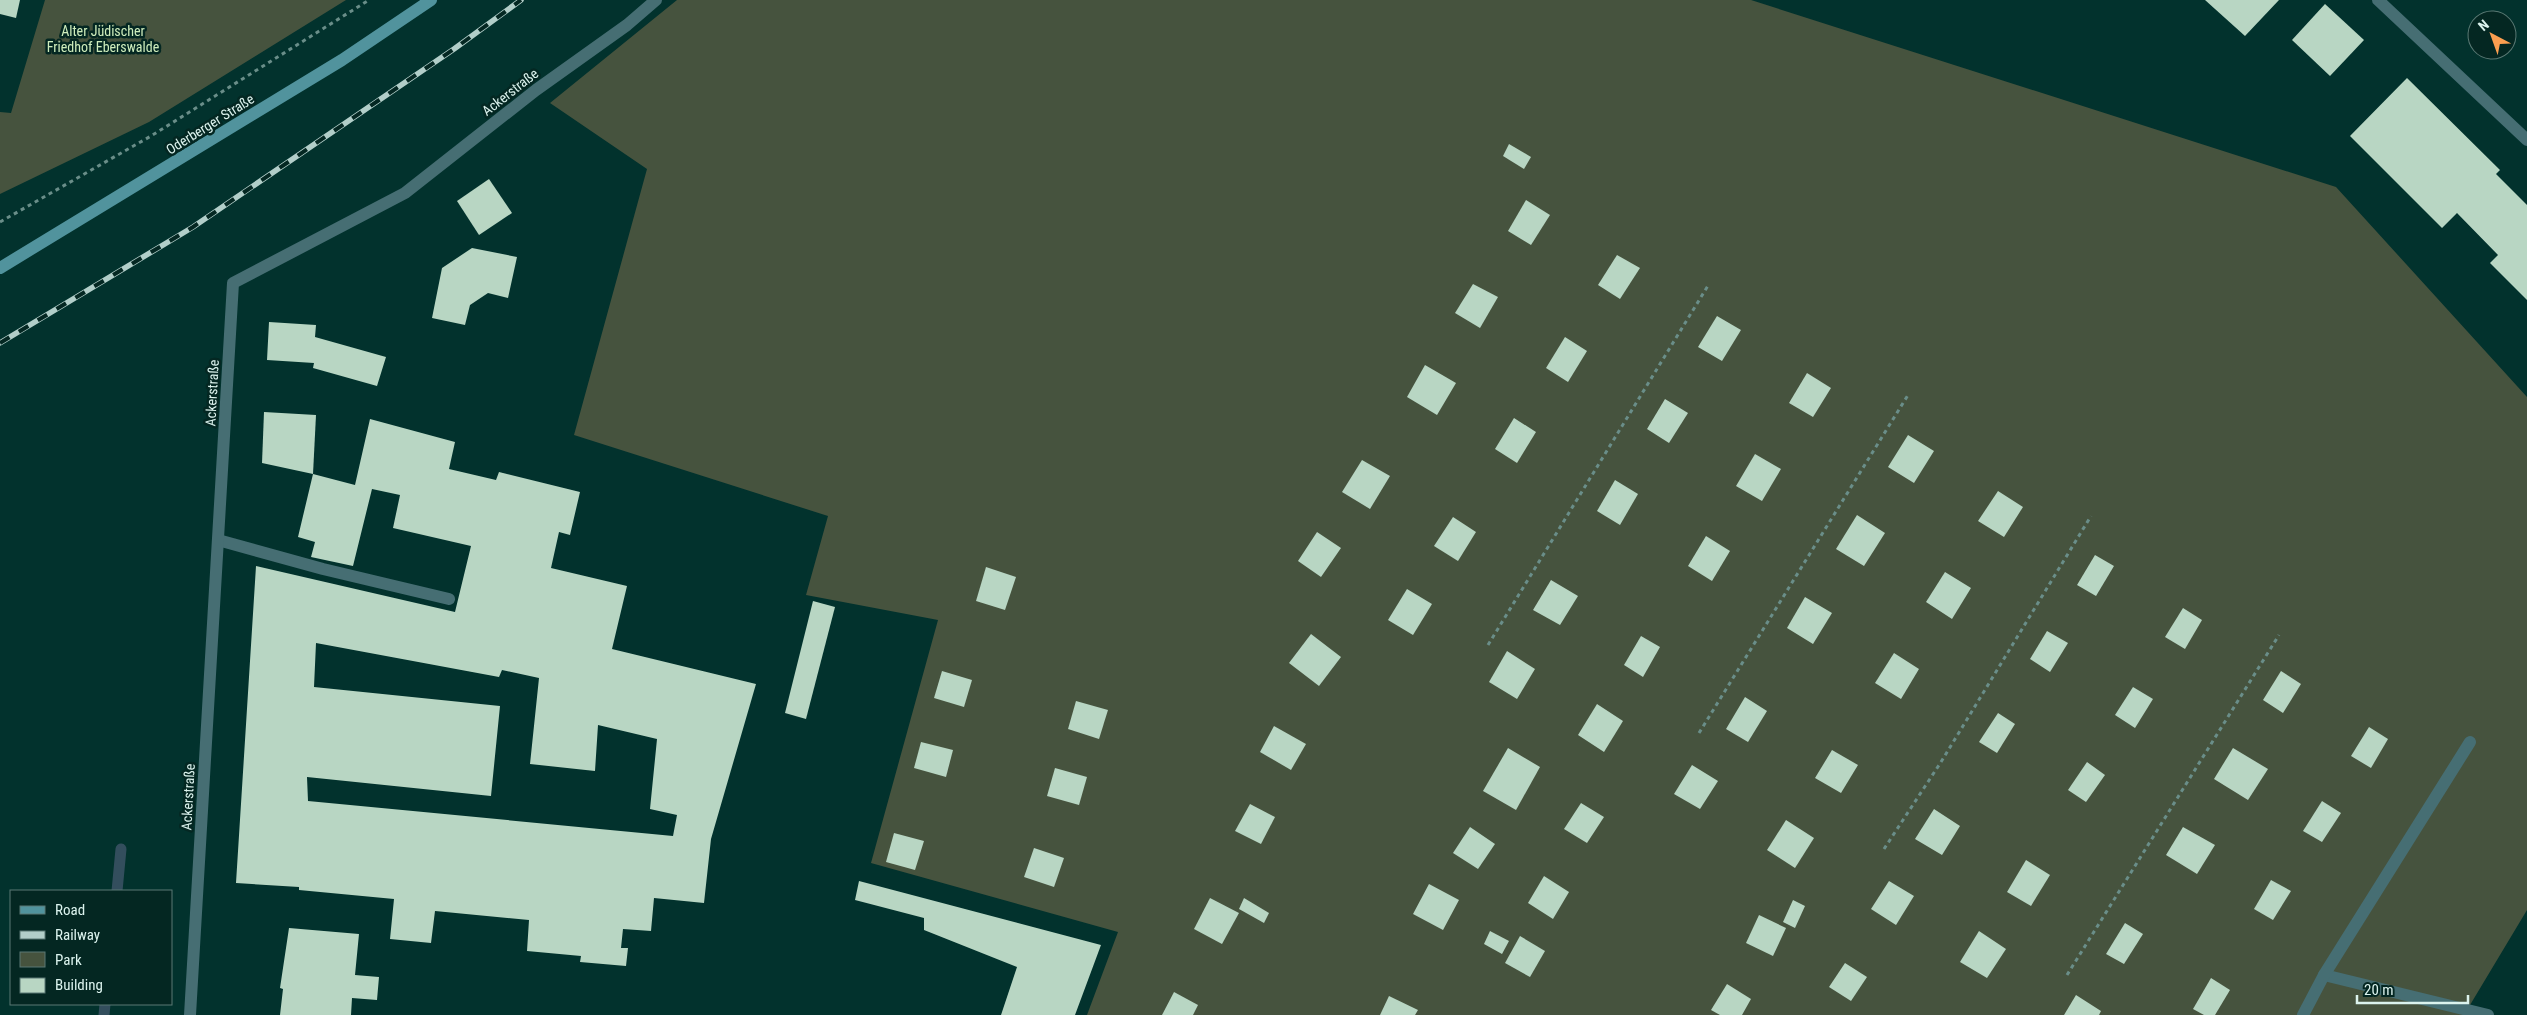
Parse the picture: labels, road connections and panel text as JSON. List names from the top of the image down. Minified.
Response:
{"streets":{"main road":["Oderberger Straße"],"street":["Ackerstraße"]},"parks":["Alter Jüdischer Friedhof Eberswalde"],"legend":["Road","Railway","Park","Building"],"scale_bar":"20 m","north":"top left"}
